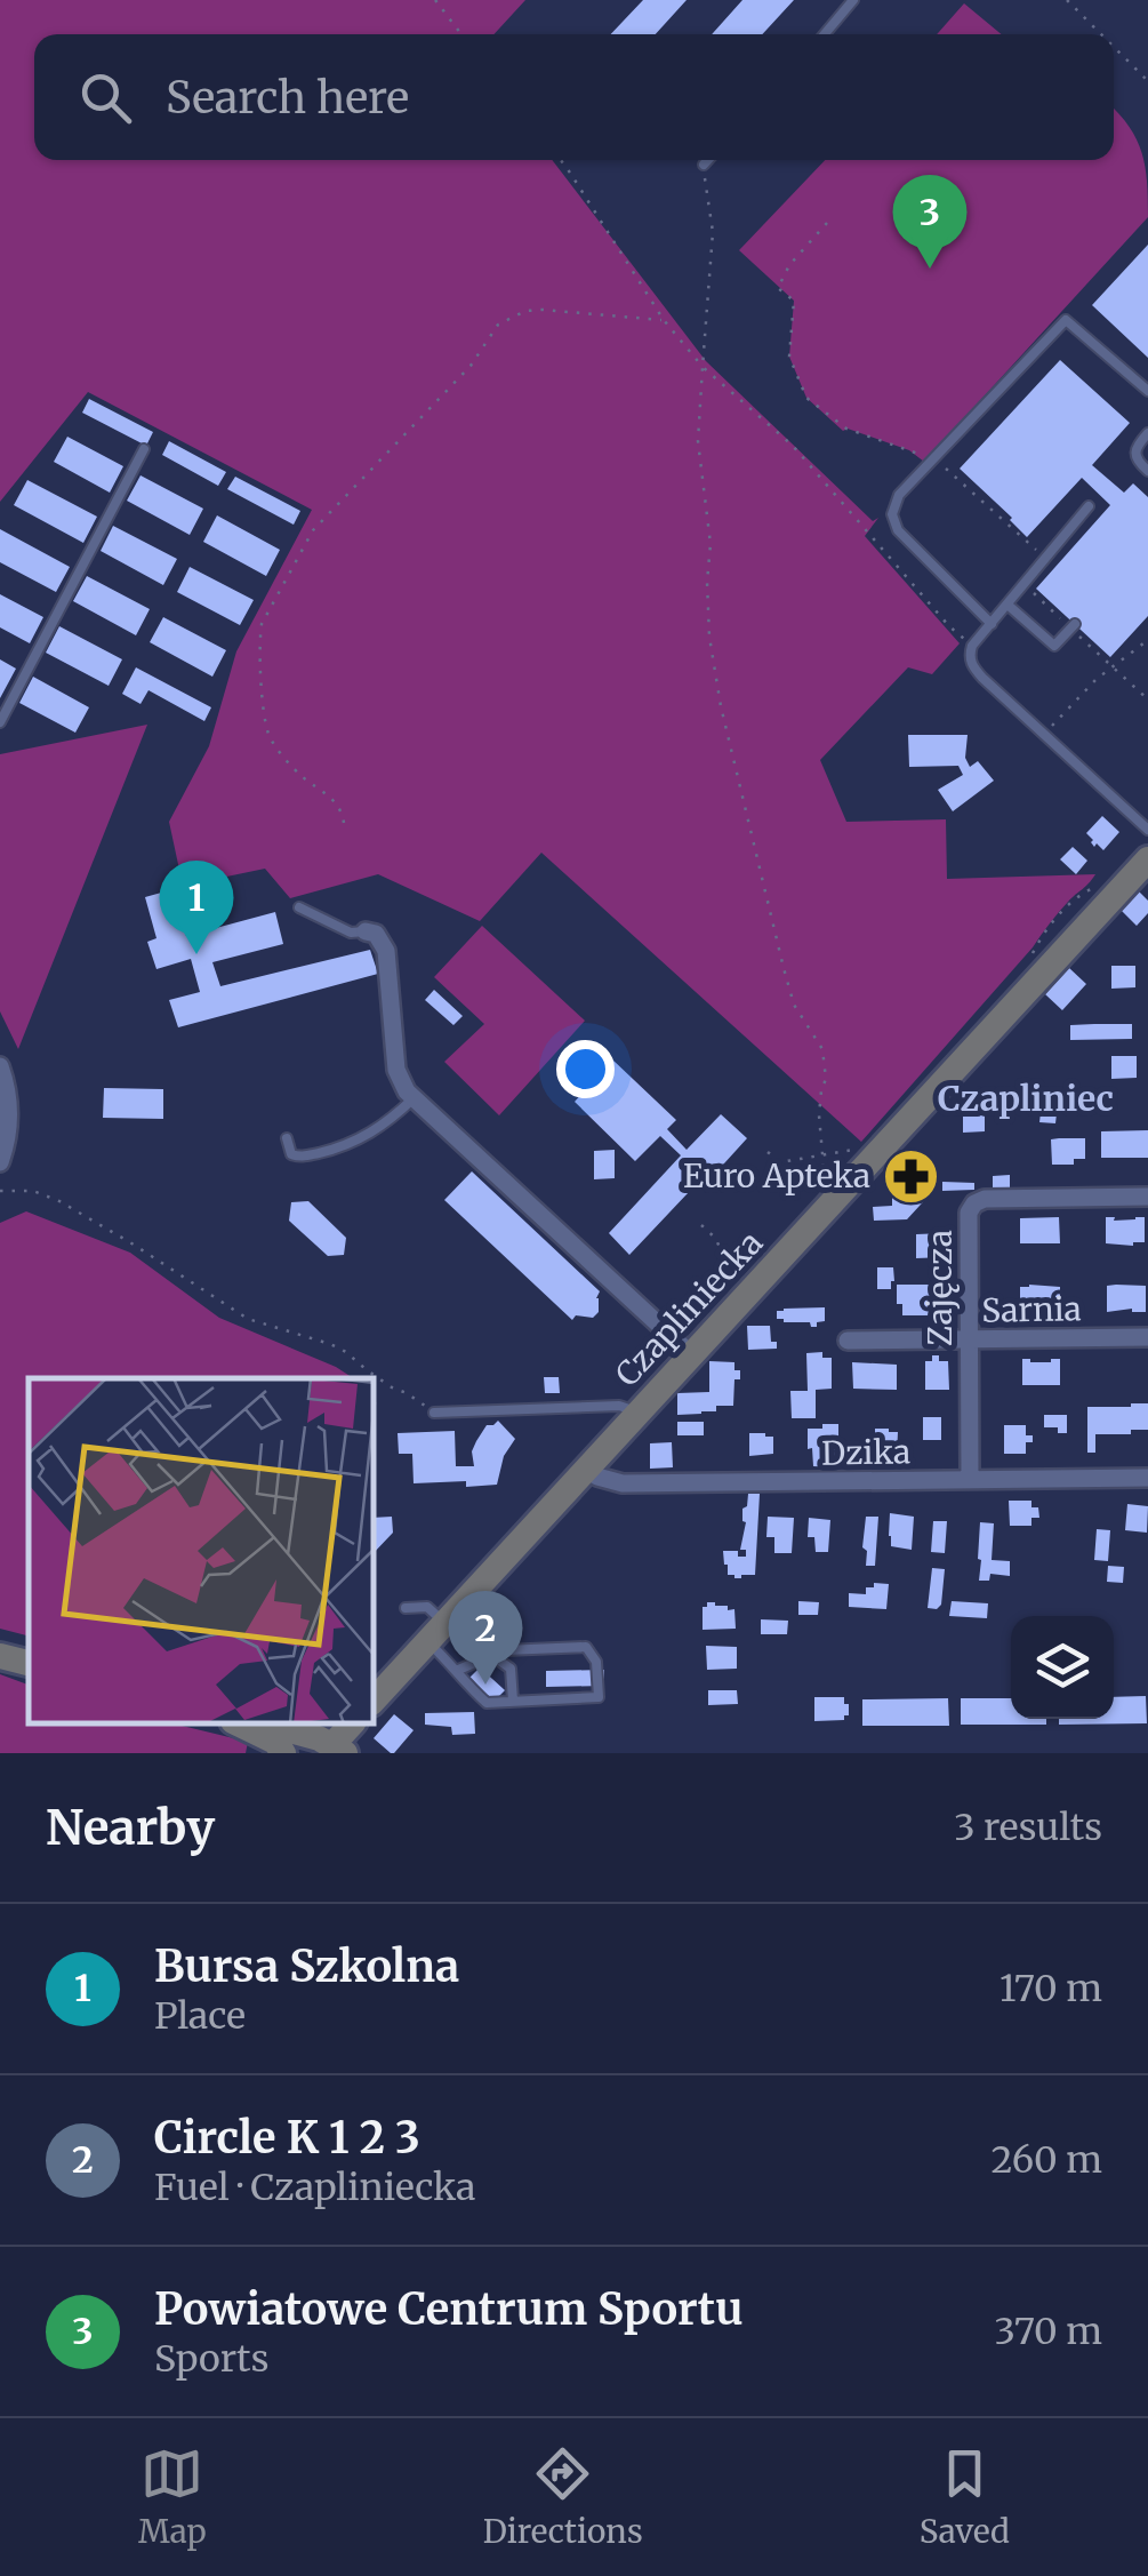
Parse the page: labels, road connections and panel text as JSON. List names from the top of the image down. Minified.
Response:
{"streets":{"main road":["Czapliniecka"],"street":["Zajęcza","Sarnia","Dzika"]},"crossings":[["Zajęcza","Sarnia"],["Zajęcza","Dzika"],["Czapliniecka","Dzika"]],"districts":["Czapliniec"],"places":{"pharmacy":["Euro Apteka"]},"page":{"search":"Search here","pins":["3","1","2"],"heading":["Nearby","3 results"],"list":[{"mark":"1","name":"Bursa Szkolna","note":"Place","value":"170 m"},{"mark":"2","name":"Circle K 1 2 3","note":"Fuel · Czapliniecka","value":"260 m"},{"mark":"3","name":"Powiatowe Centrum Sportu","note":"Sports","value":"370 m"}],"nav":["Map","Directions","Saved"]}}
